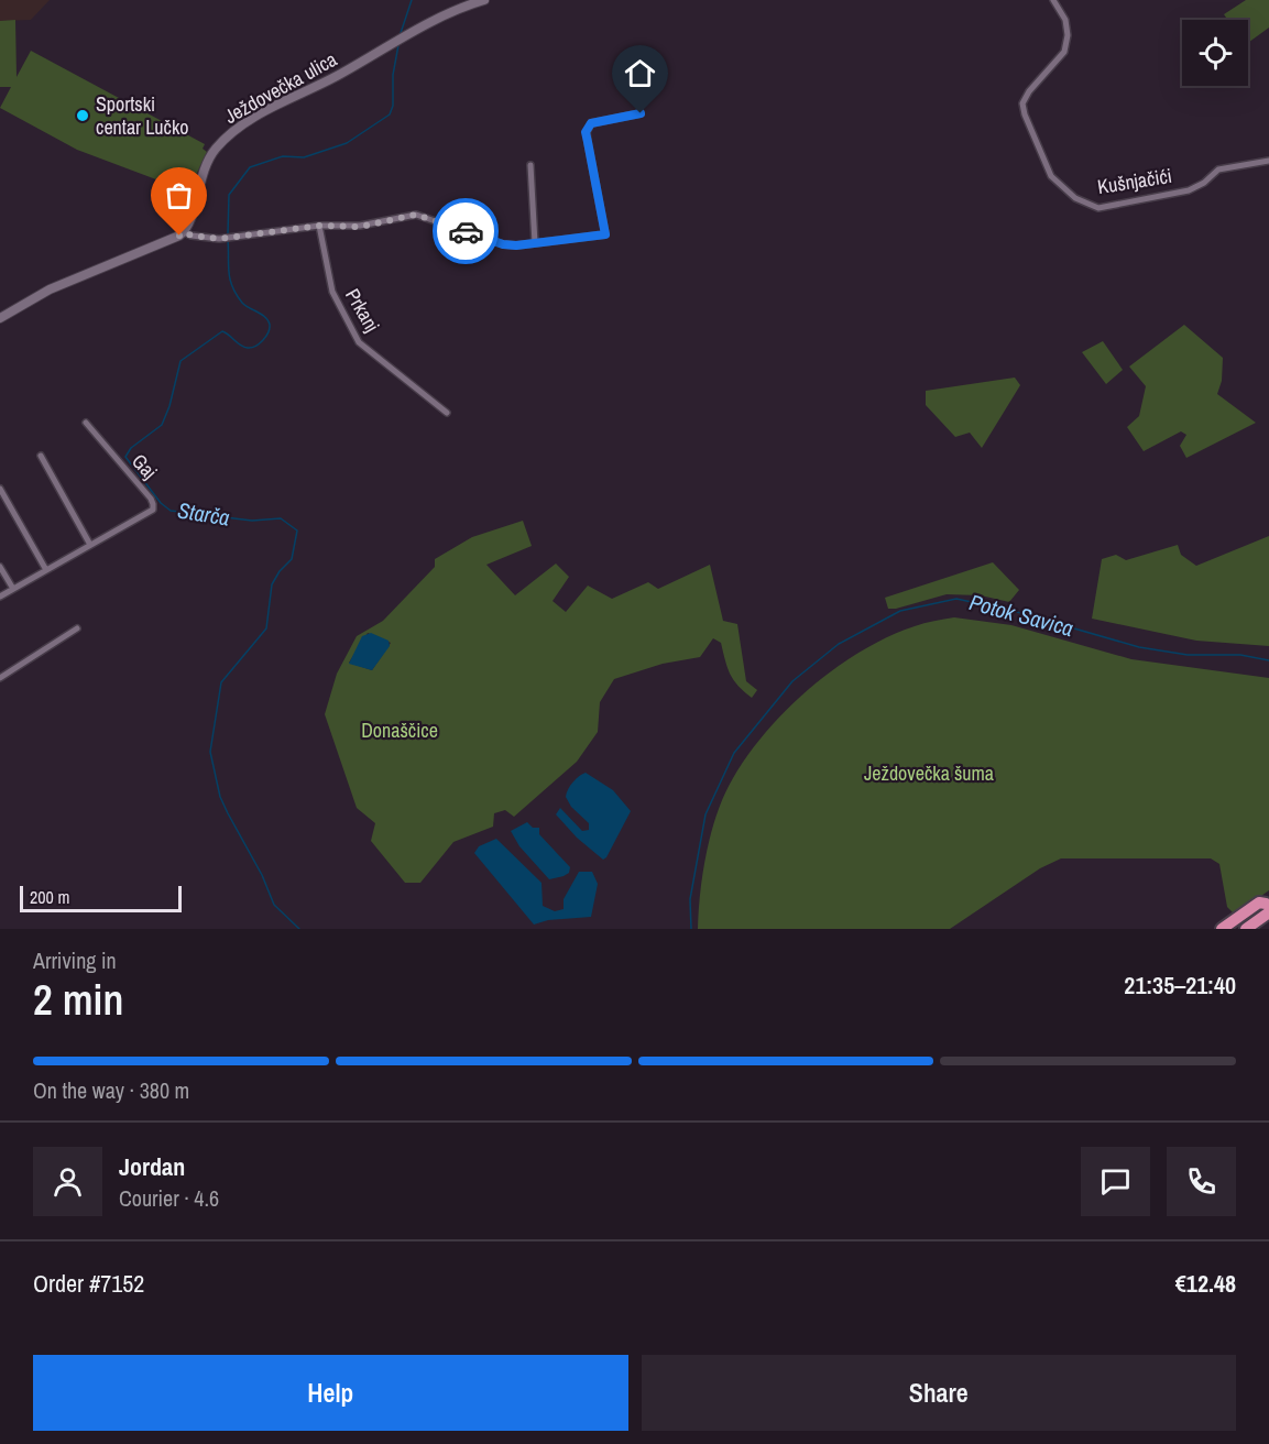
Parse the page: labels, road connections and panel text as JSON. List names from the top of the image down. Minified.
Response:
{"streets":{"main road":["Ježdovečka ulica"],"street":["Kušnjačići","Prkanj","Gaj"]},"water":["Starča","Potok Savica"],"parks":["Donaščice","Ježdovečka šuma"],"places":["Sportski centar Lučko"],"scale_bar":"200 m","page":{"scale":"200 m","heading":["2 min","Arriving in","21:35–21:40"],"panel":["Jordan","Courier · 4.6","Order #7152","€12.48"],"bar":"On the way · 380 m","buttons":["Help","Share"]}}
